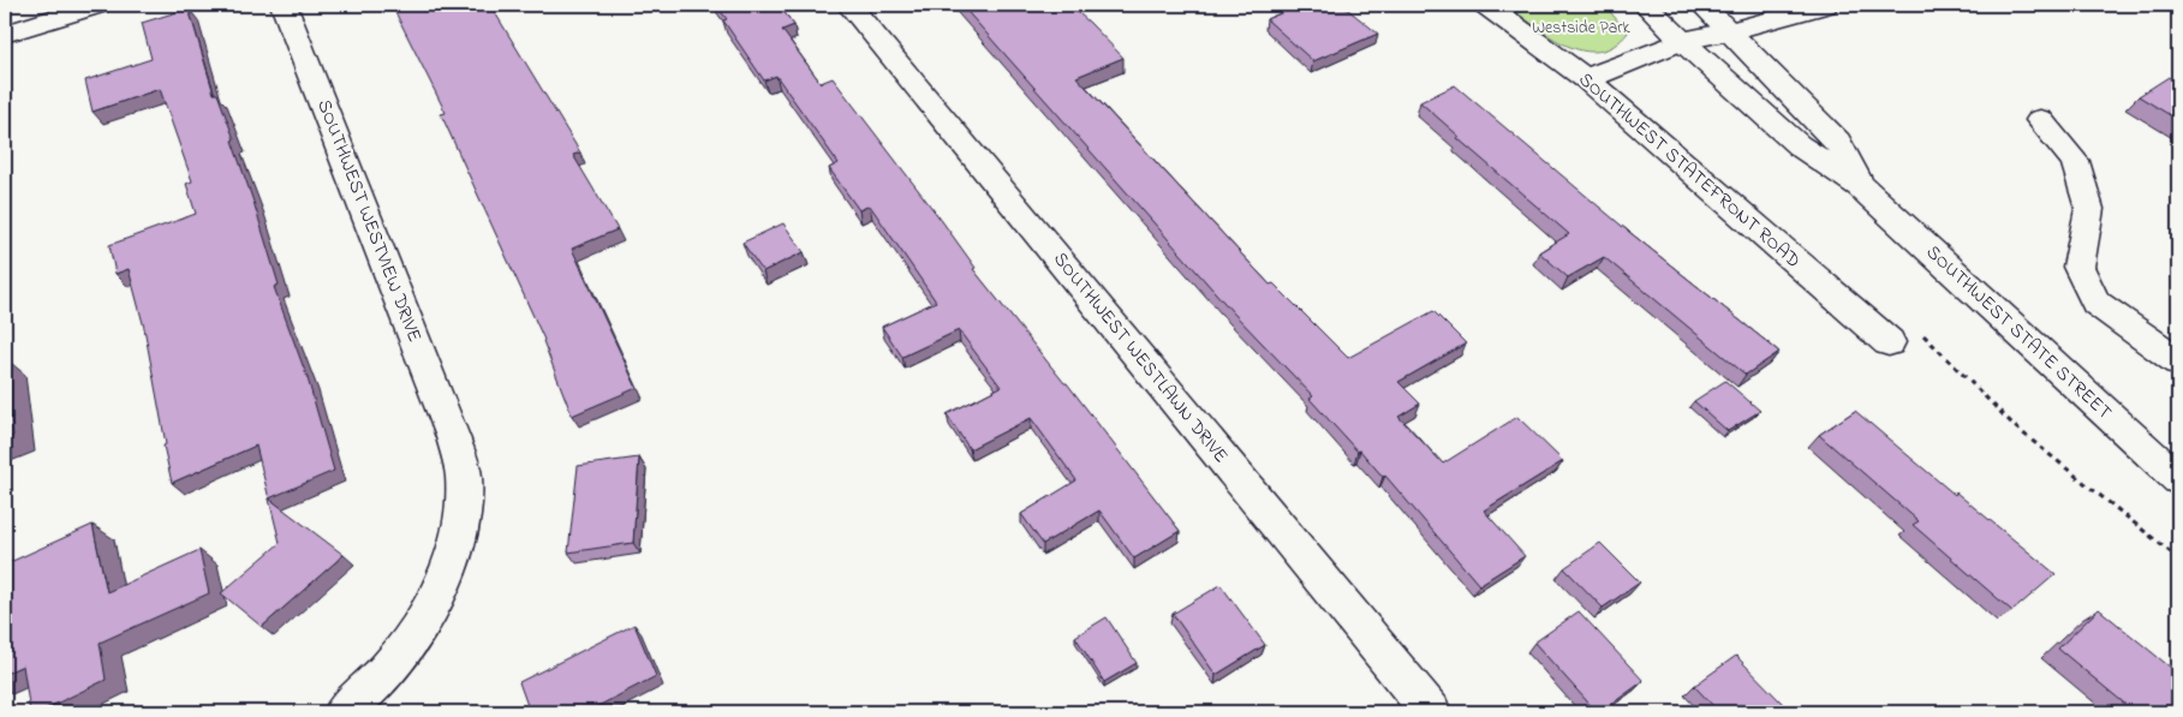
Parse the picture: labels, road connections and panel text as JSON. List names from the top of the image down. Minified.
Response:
{"streets":{"street":["SOUTHWEST STATEFRONT ROAD","SOUTHWEST WESTVIEW DRIVE","SOUTHWEST STATE STREET","SOUTHWEST WESTLAWN DRIVE"]},"parks":["Westside Park"]}
